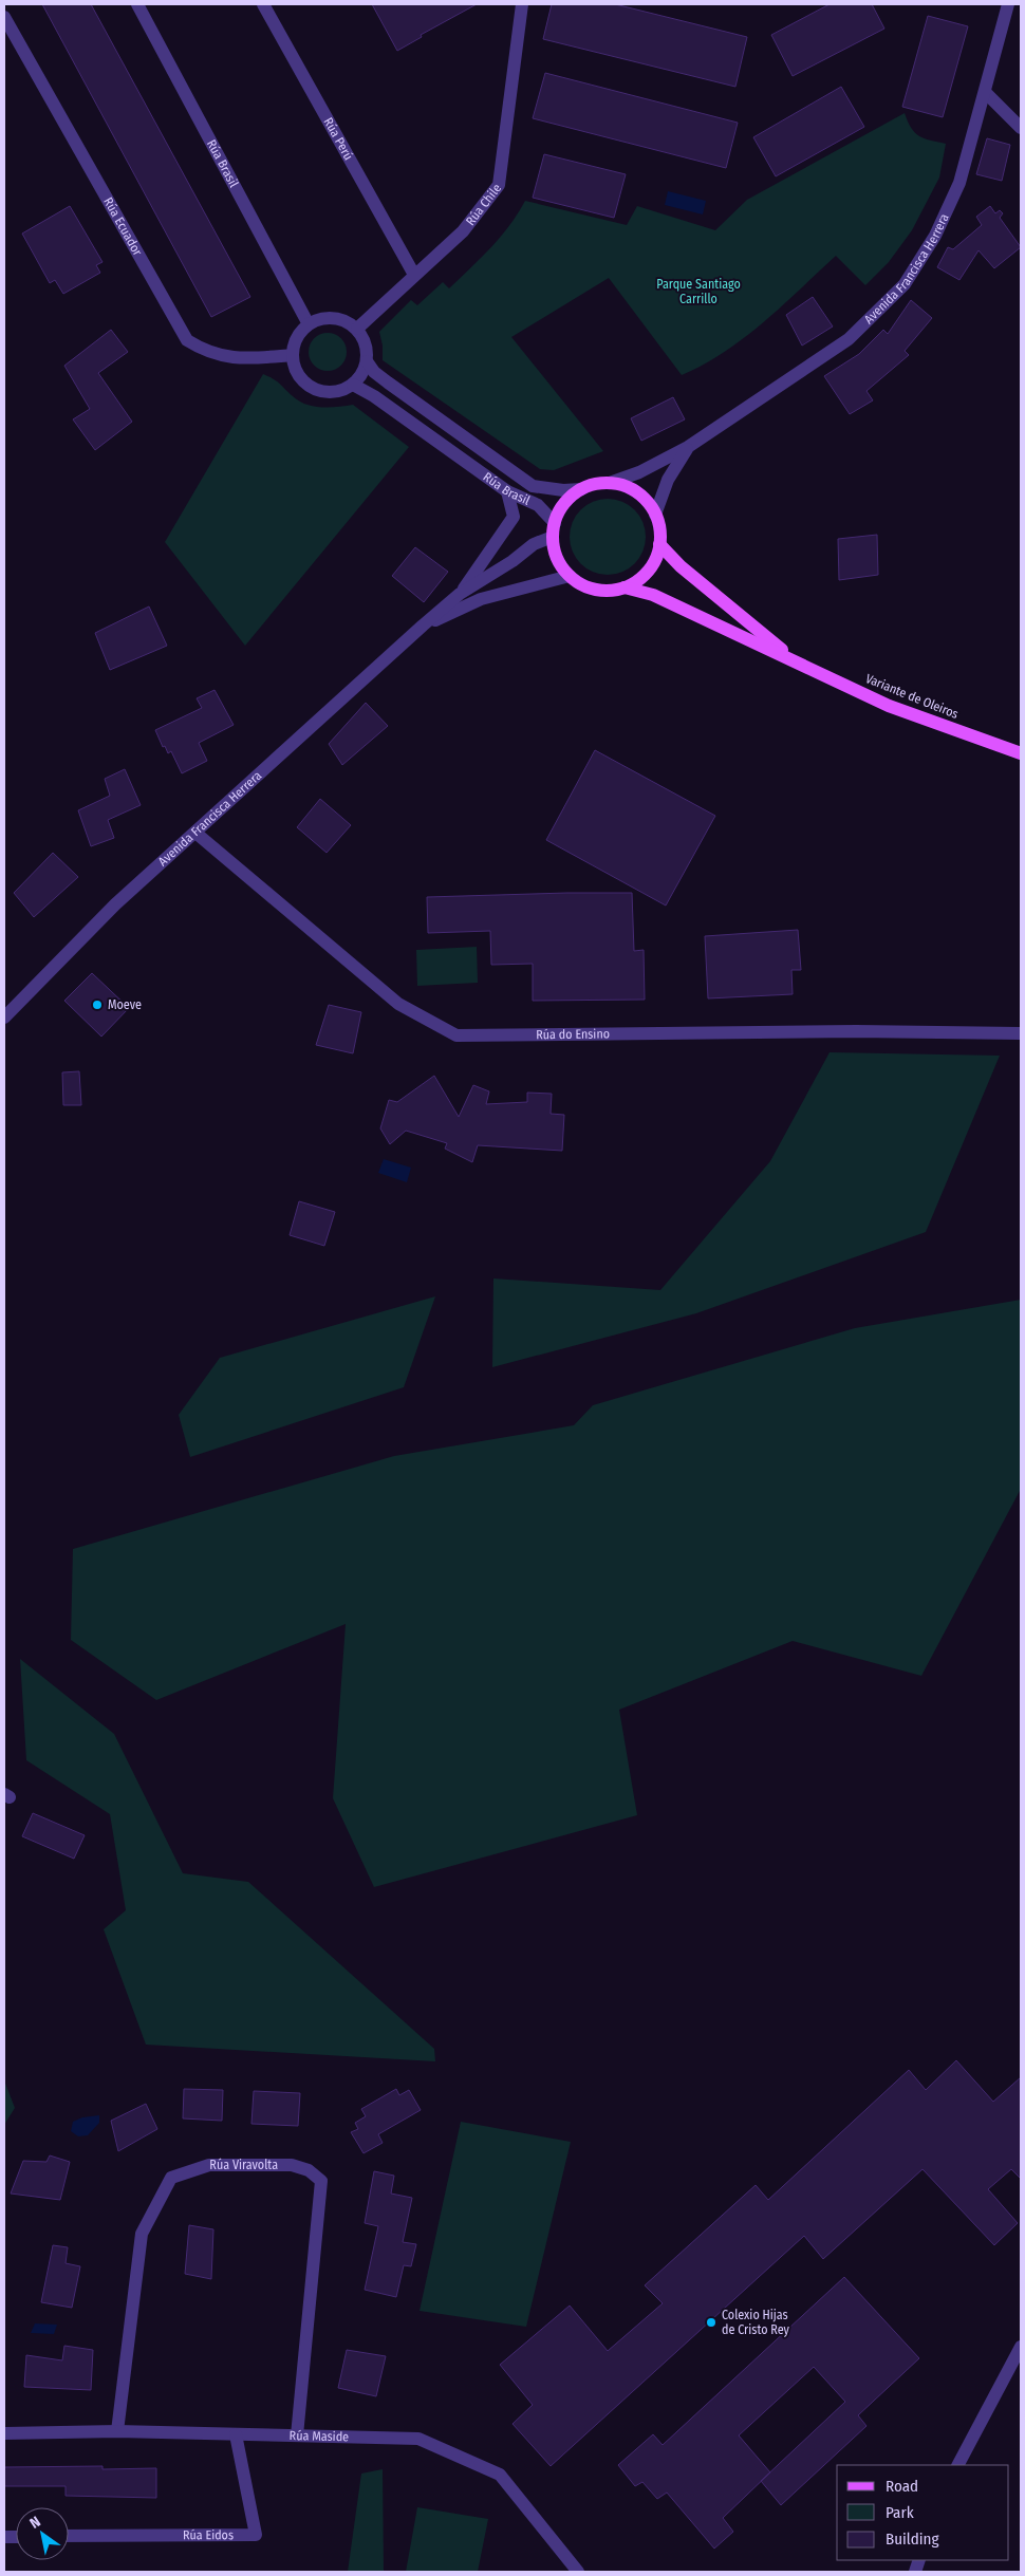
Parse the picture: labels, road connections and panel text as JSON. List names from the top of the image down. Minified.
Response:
{"streets":{"main road":["Variante de Oleiros"],"street":["Rúa Perú","Rúa Brasil","Rúa Chile","Rúa Ecuador","Avenida Francisca Herrera","Rúa do Ensino","Rúa Viravolta","Rúa Maside","Rúa Eidos"]},"crossings":[["Rúa Perú","Rúa Chile"],["Rúa Brasil","Rúa Chile"],["Rúa Brasil","Rúa Ecuador"],["Rúa Brasil","Avenida Francisca Herrera"],["Rúa Brasil","Variante de Oleiros"],["Rúa Chile","Rúa Ecuador"],["Avenida Francisca Herrera","Variante de Oleiros"],["Avenida Francisca Herrera","Rúa do Ensino"],["Rúa Viravolta","Rúa Maside"],["Rúa Maside","Rúa Eidos"]],"parks":["Parque Santiago Carrillo"],"places":["Moeve","Colexio Hijas de Cristo Rey"],"legend":["Road","Park","Building"],"north":"top left"}
